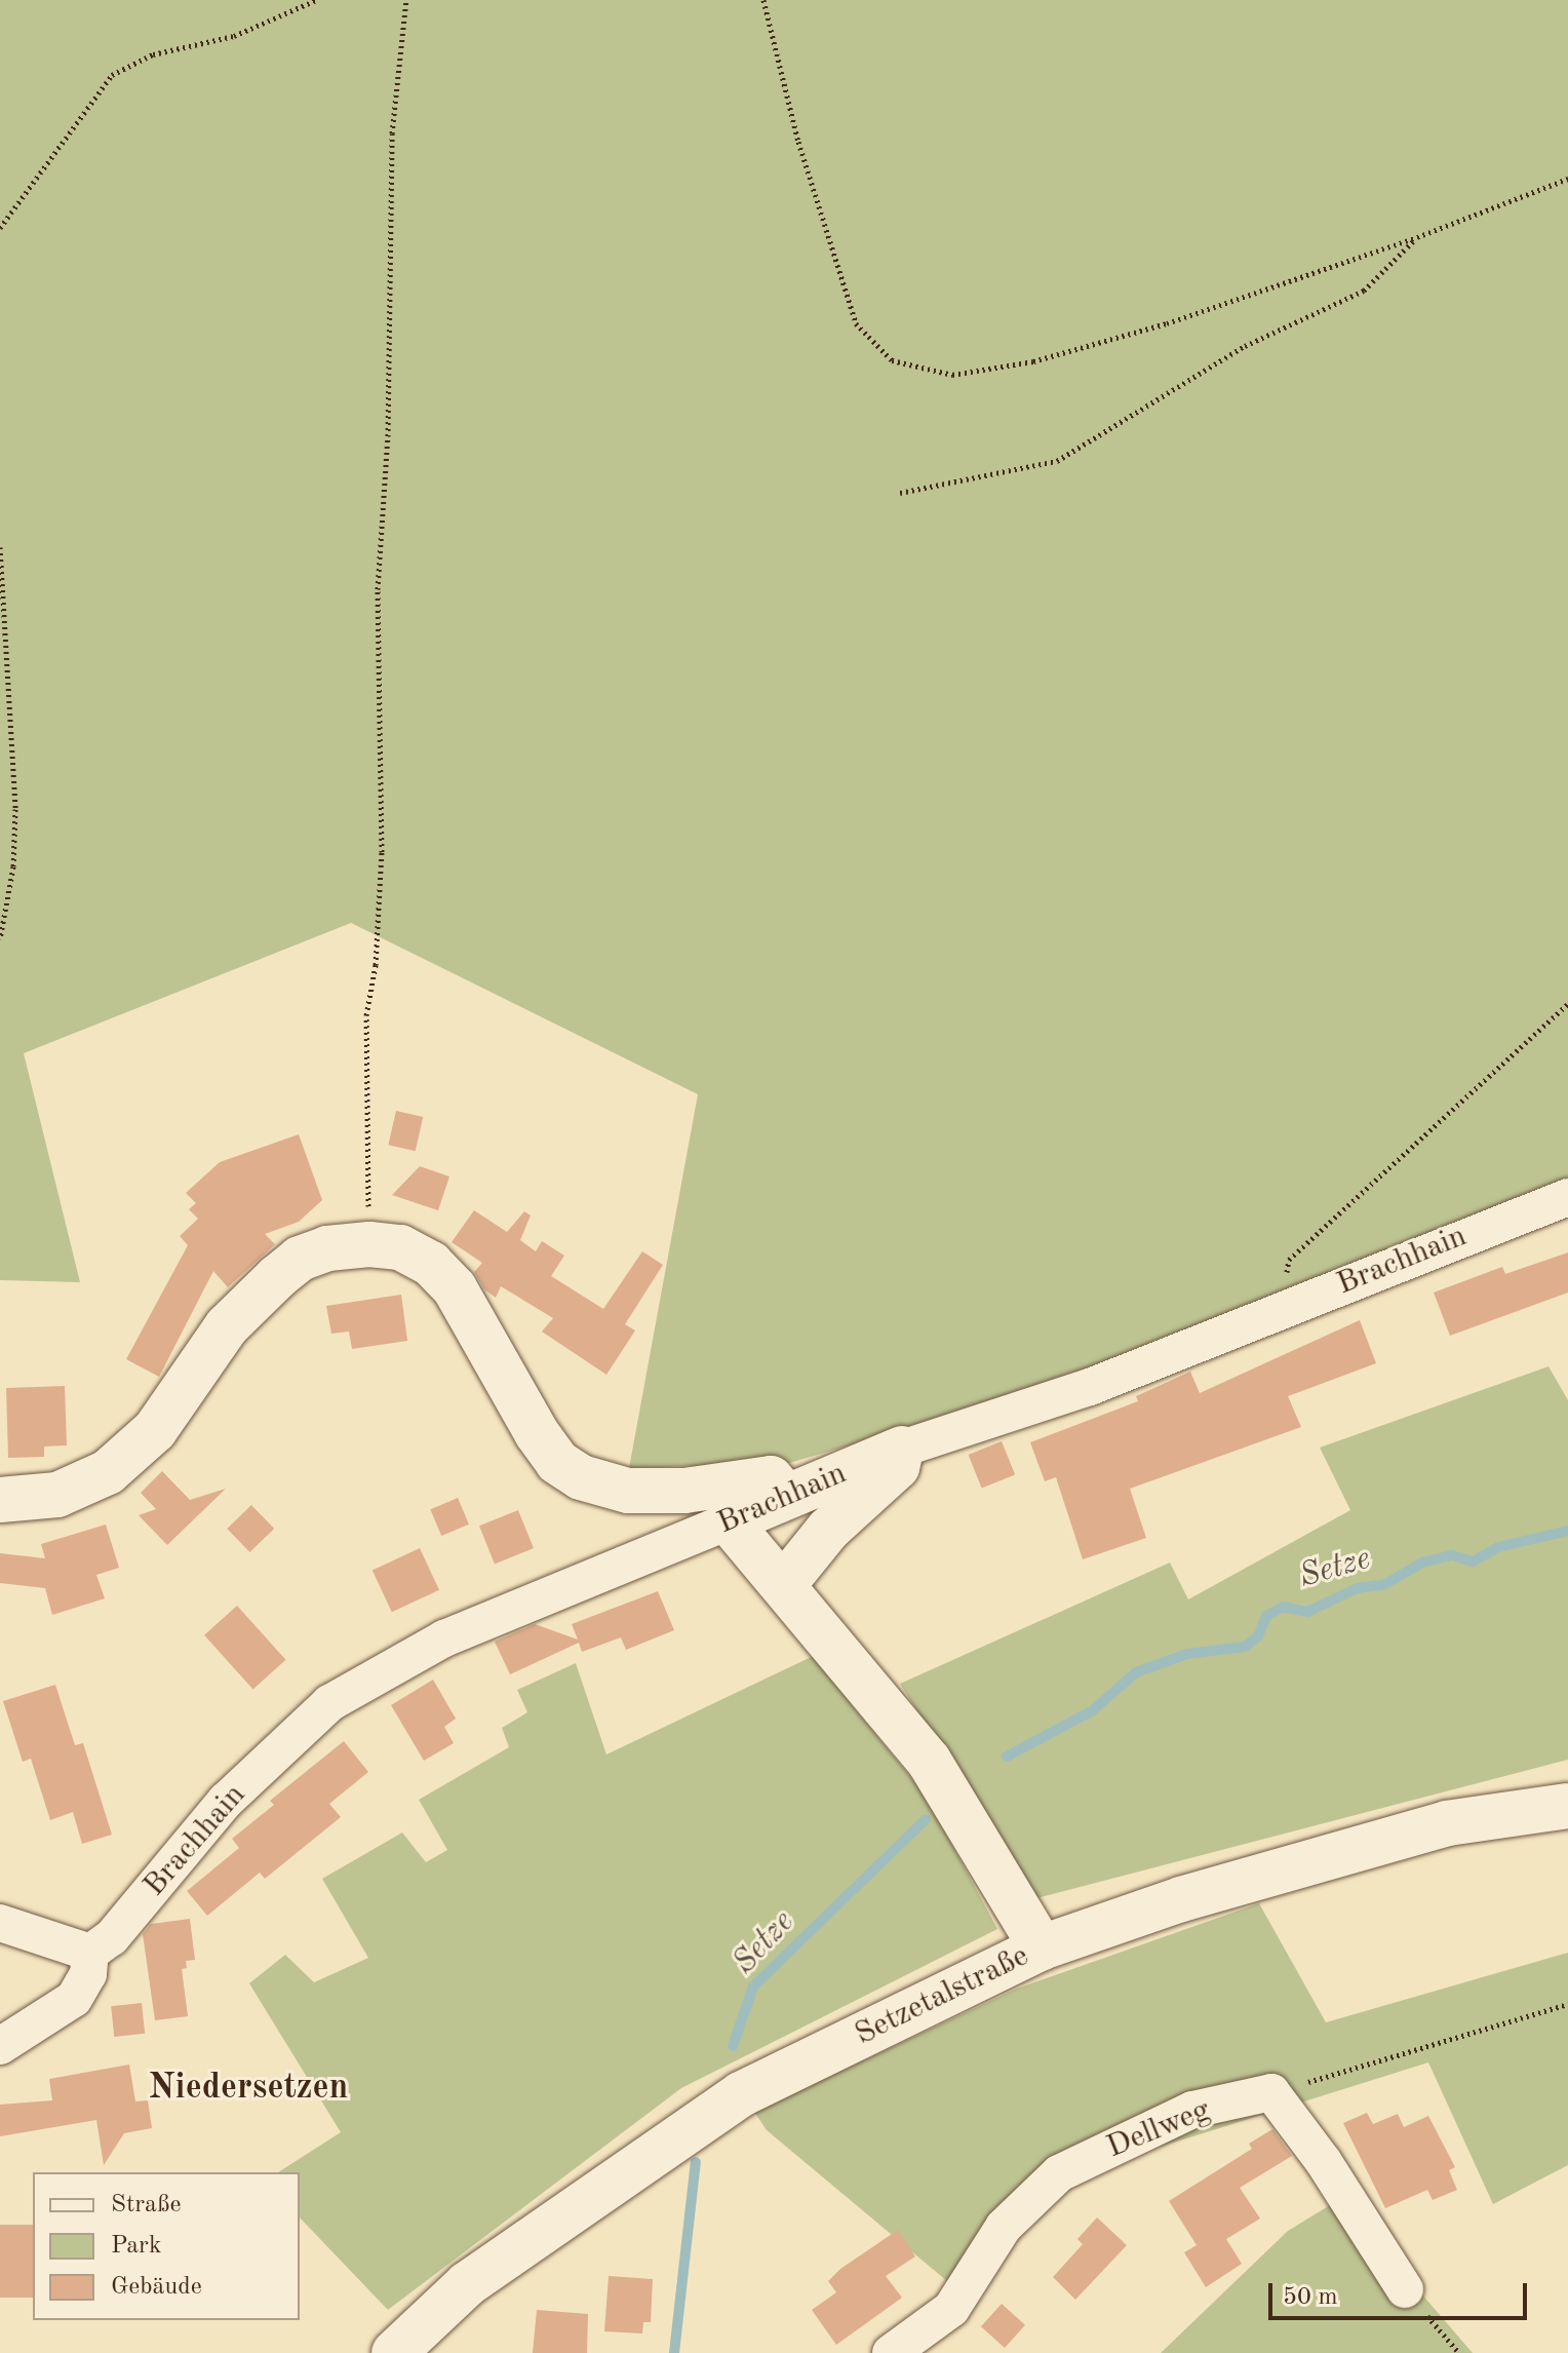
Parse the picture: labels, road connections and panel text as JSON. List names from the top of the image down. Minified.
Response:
{"streets":{"street":["Brachhain","Setzetalstraße","Dellweg"]},"districts":["Niedersetzen"],"water":["Setze"],"legend":["Straße","Park","Gebäude"],"scale_bar":"50 m"}
